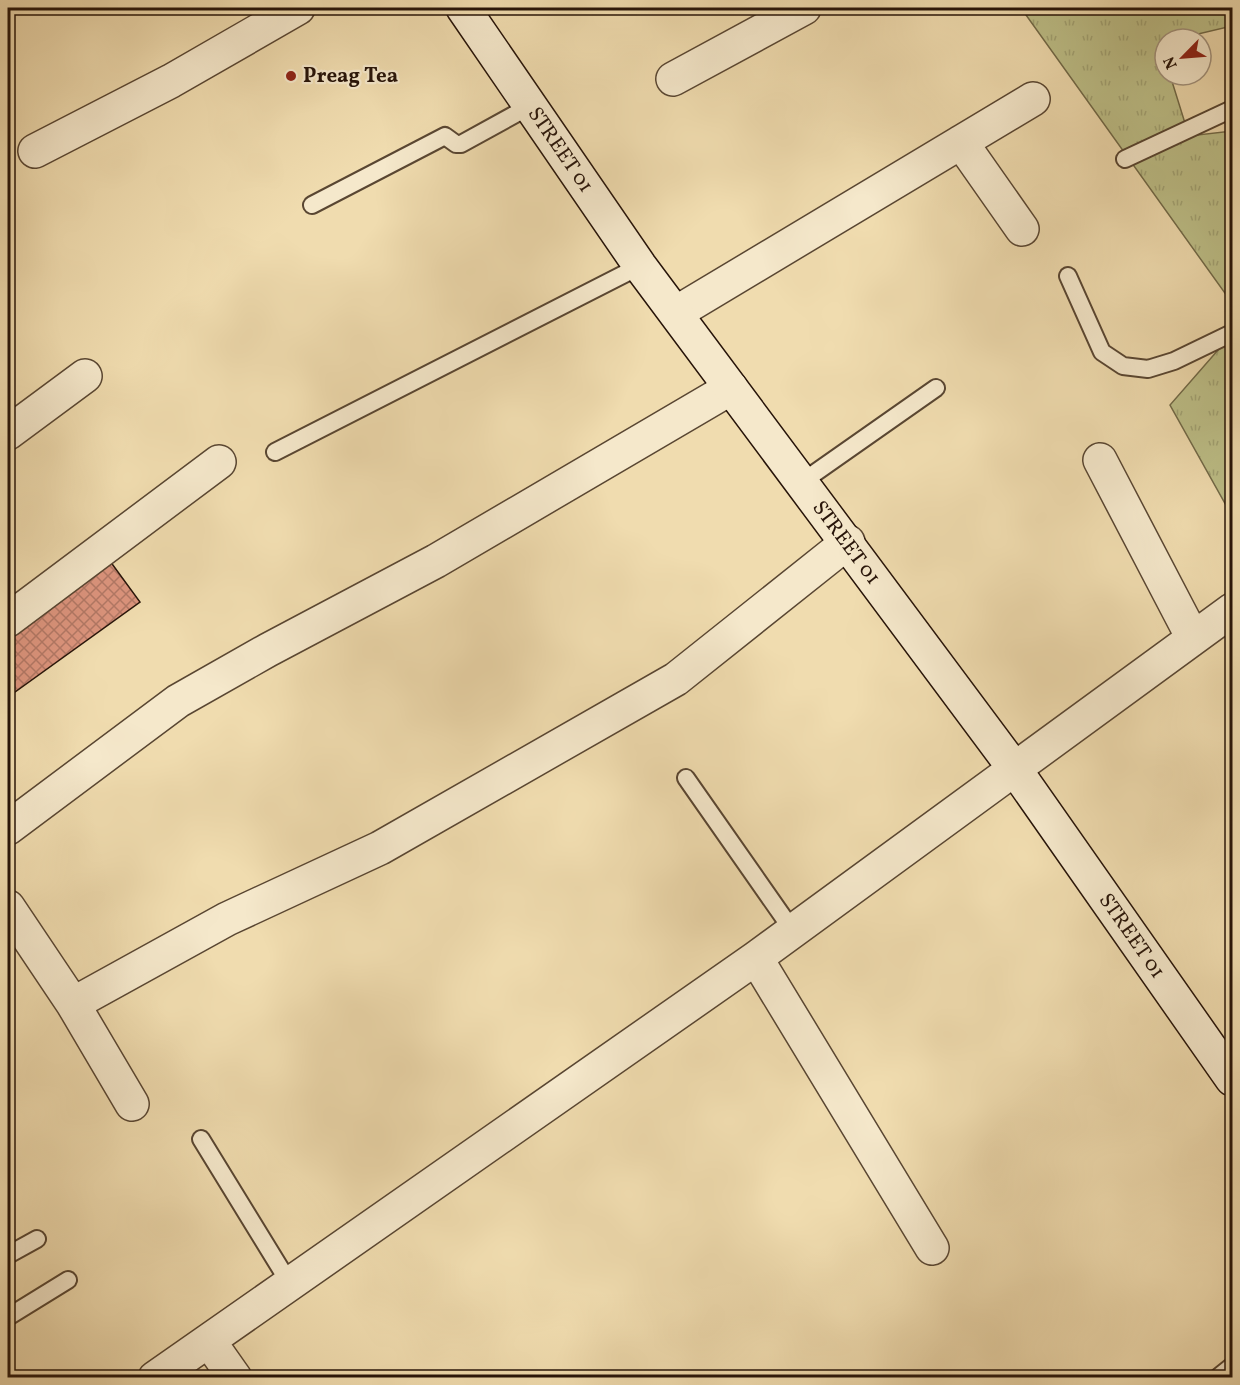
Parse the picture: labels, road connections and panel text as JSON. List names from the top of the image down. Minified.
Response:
{"streets":{"street":["STREET 01"]},"places":["Preag Tea"],"north":"bottom left"}
